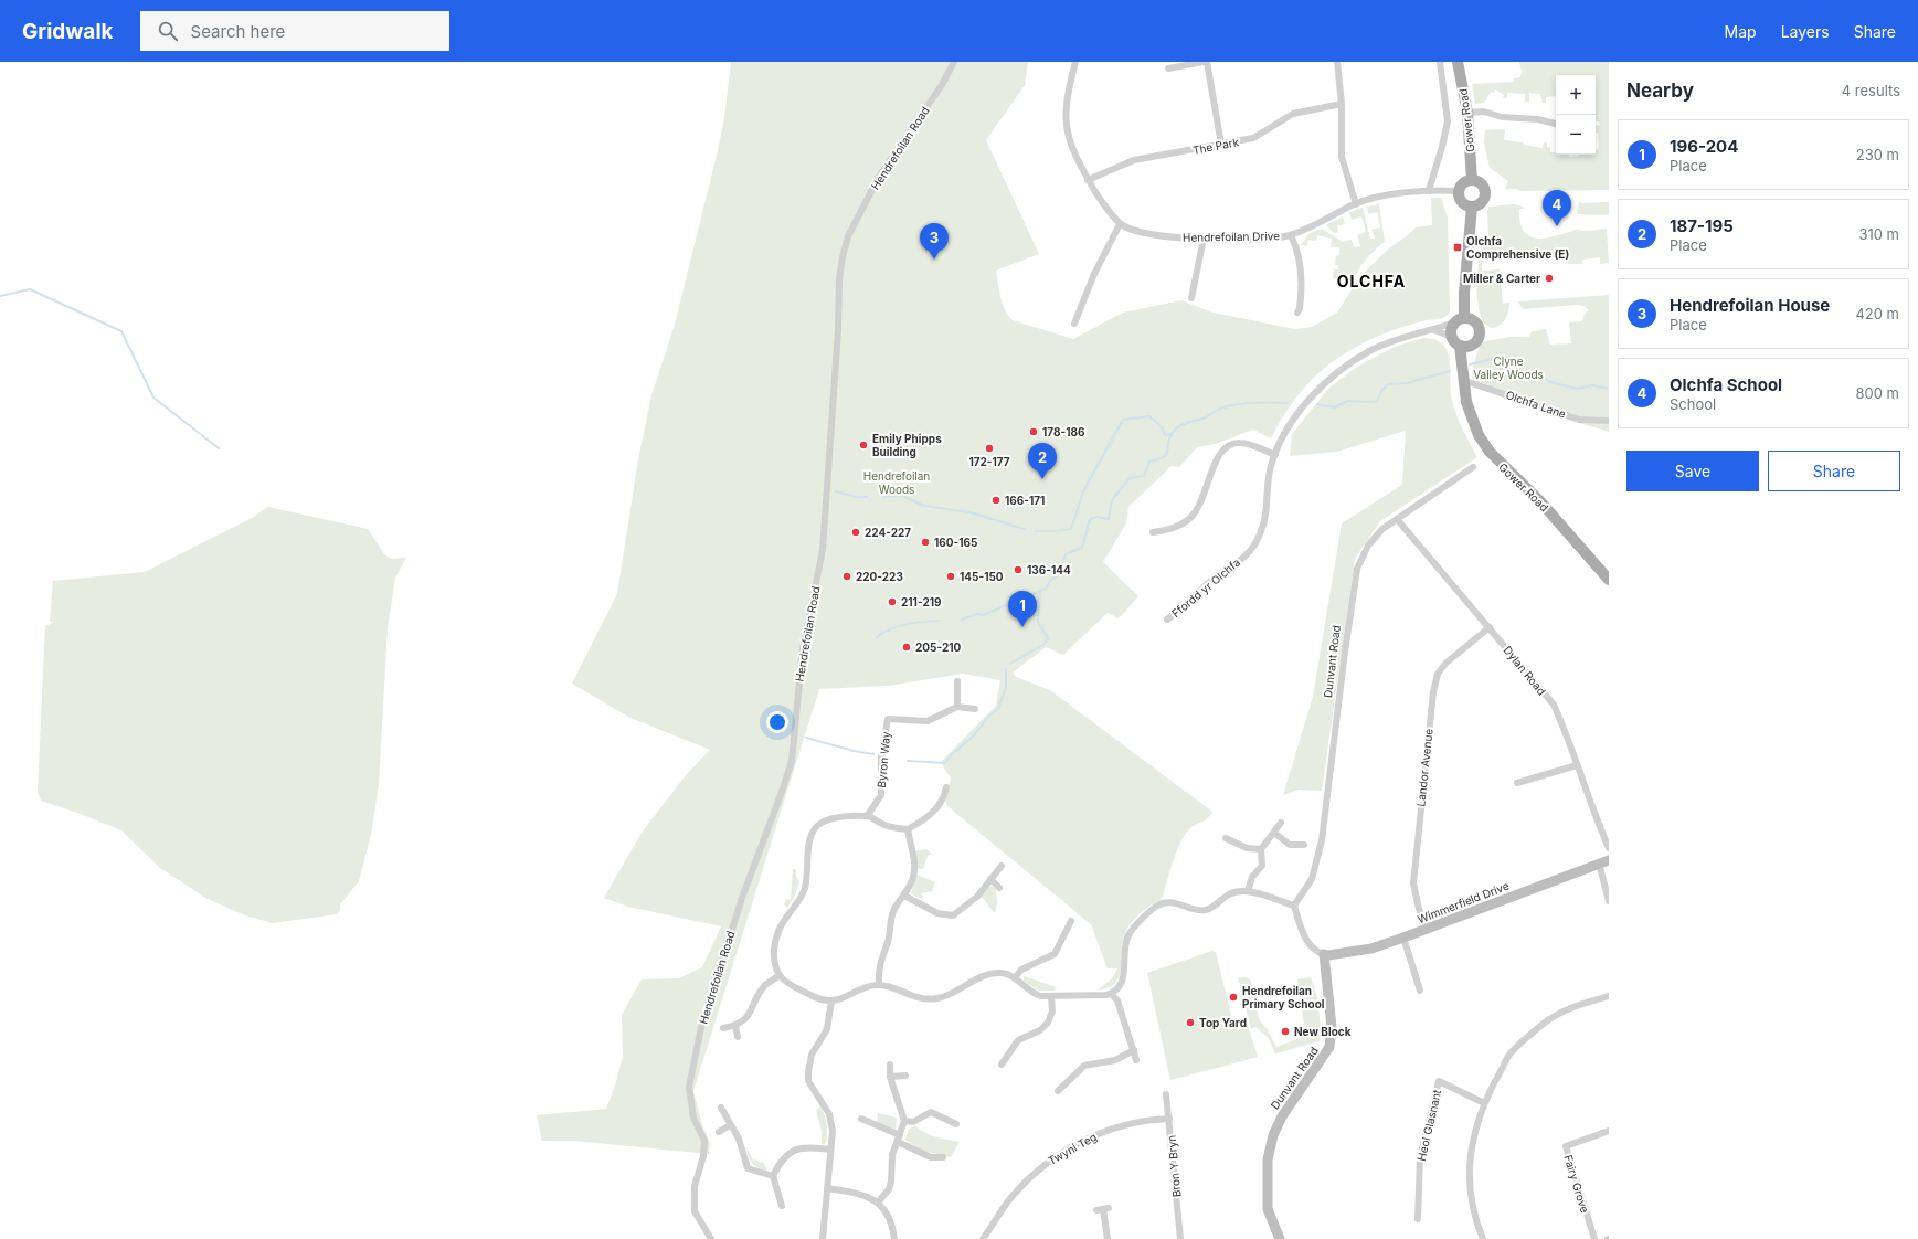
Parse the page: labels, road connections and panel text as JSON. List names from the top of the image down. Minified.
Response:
{"streets":{"main road":["Gower Road"],"street":["The Park","Hendrefoilan Road","Hendrefoilan Drive","Olchfa Lane","Ffordd yr Olchfa","Dunvant Road","Dylan Road","Byron Way","Landor Avenue","Wimmerfield Drive","Heol Glasnant","Twyni Teg","Bron Y Bryn","Fairy Grove"]},"crossings":[["Gower Road","Hendrefoilan Drive"],["Gower Road","Olchfa Lane"],["Gower Road","Ffordd yr Olchfa"],["The Park","Hendrefoilan Drive"],["Dunvant Road","Dylan Road"],["Dunvant Road","Wimmerfield Drive"],["Dylan Road","Landor Avenue"],["Landor Avenue","Wimmerfield Drive"],["Twyni Teg","Bron Y Bryn"]],"districts":["OLCHFA"],"parks":["Clyne Valley Woods","Hendrefoilan Woods"],"places":{"transit":["Olchfa Comprehensive (E)"],"other":["Miller & Carter","178-186","Emily Phipps Building","172-177","166-171","224-227","160-165","136-144","220-223","145-150","211-219","205-210","Hendrefoilan Primary School","Top Yard","New Block"]},"page":{"header":"Gridwalk","search":"Search here","nav":["Map","Layers","Share"],"heading":["Nearby","4 results"],"map_buttons":["+","−"],"list":[{"mark":"1","name":"196-204","note":"Place","value":"230 m"},{"mark":"2","name":"187-195","note":"Place","value":"310 m"},{"mark":"3","name":"Hendrefoilan House","note":"Place","value":"420 m"},{"mark":"4","name":"Olchfa School","note":"School","value":"800 m"}],"pins":["4","3","2","1"],"buttons":["Save","Share"]}}
